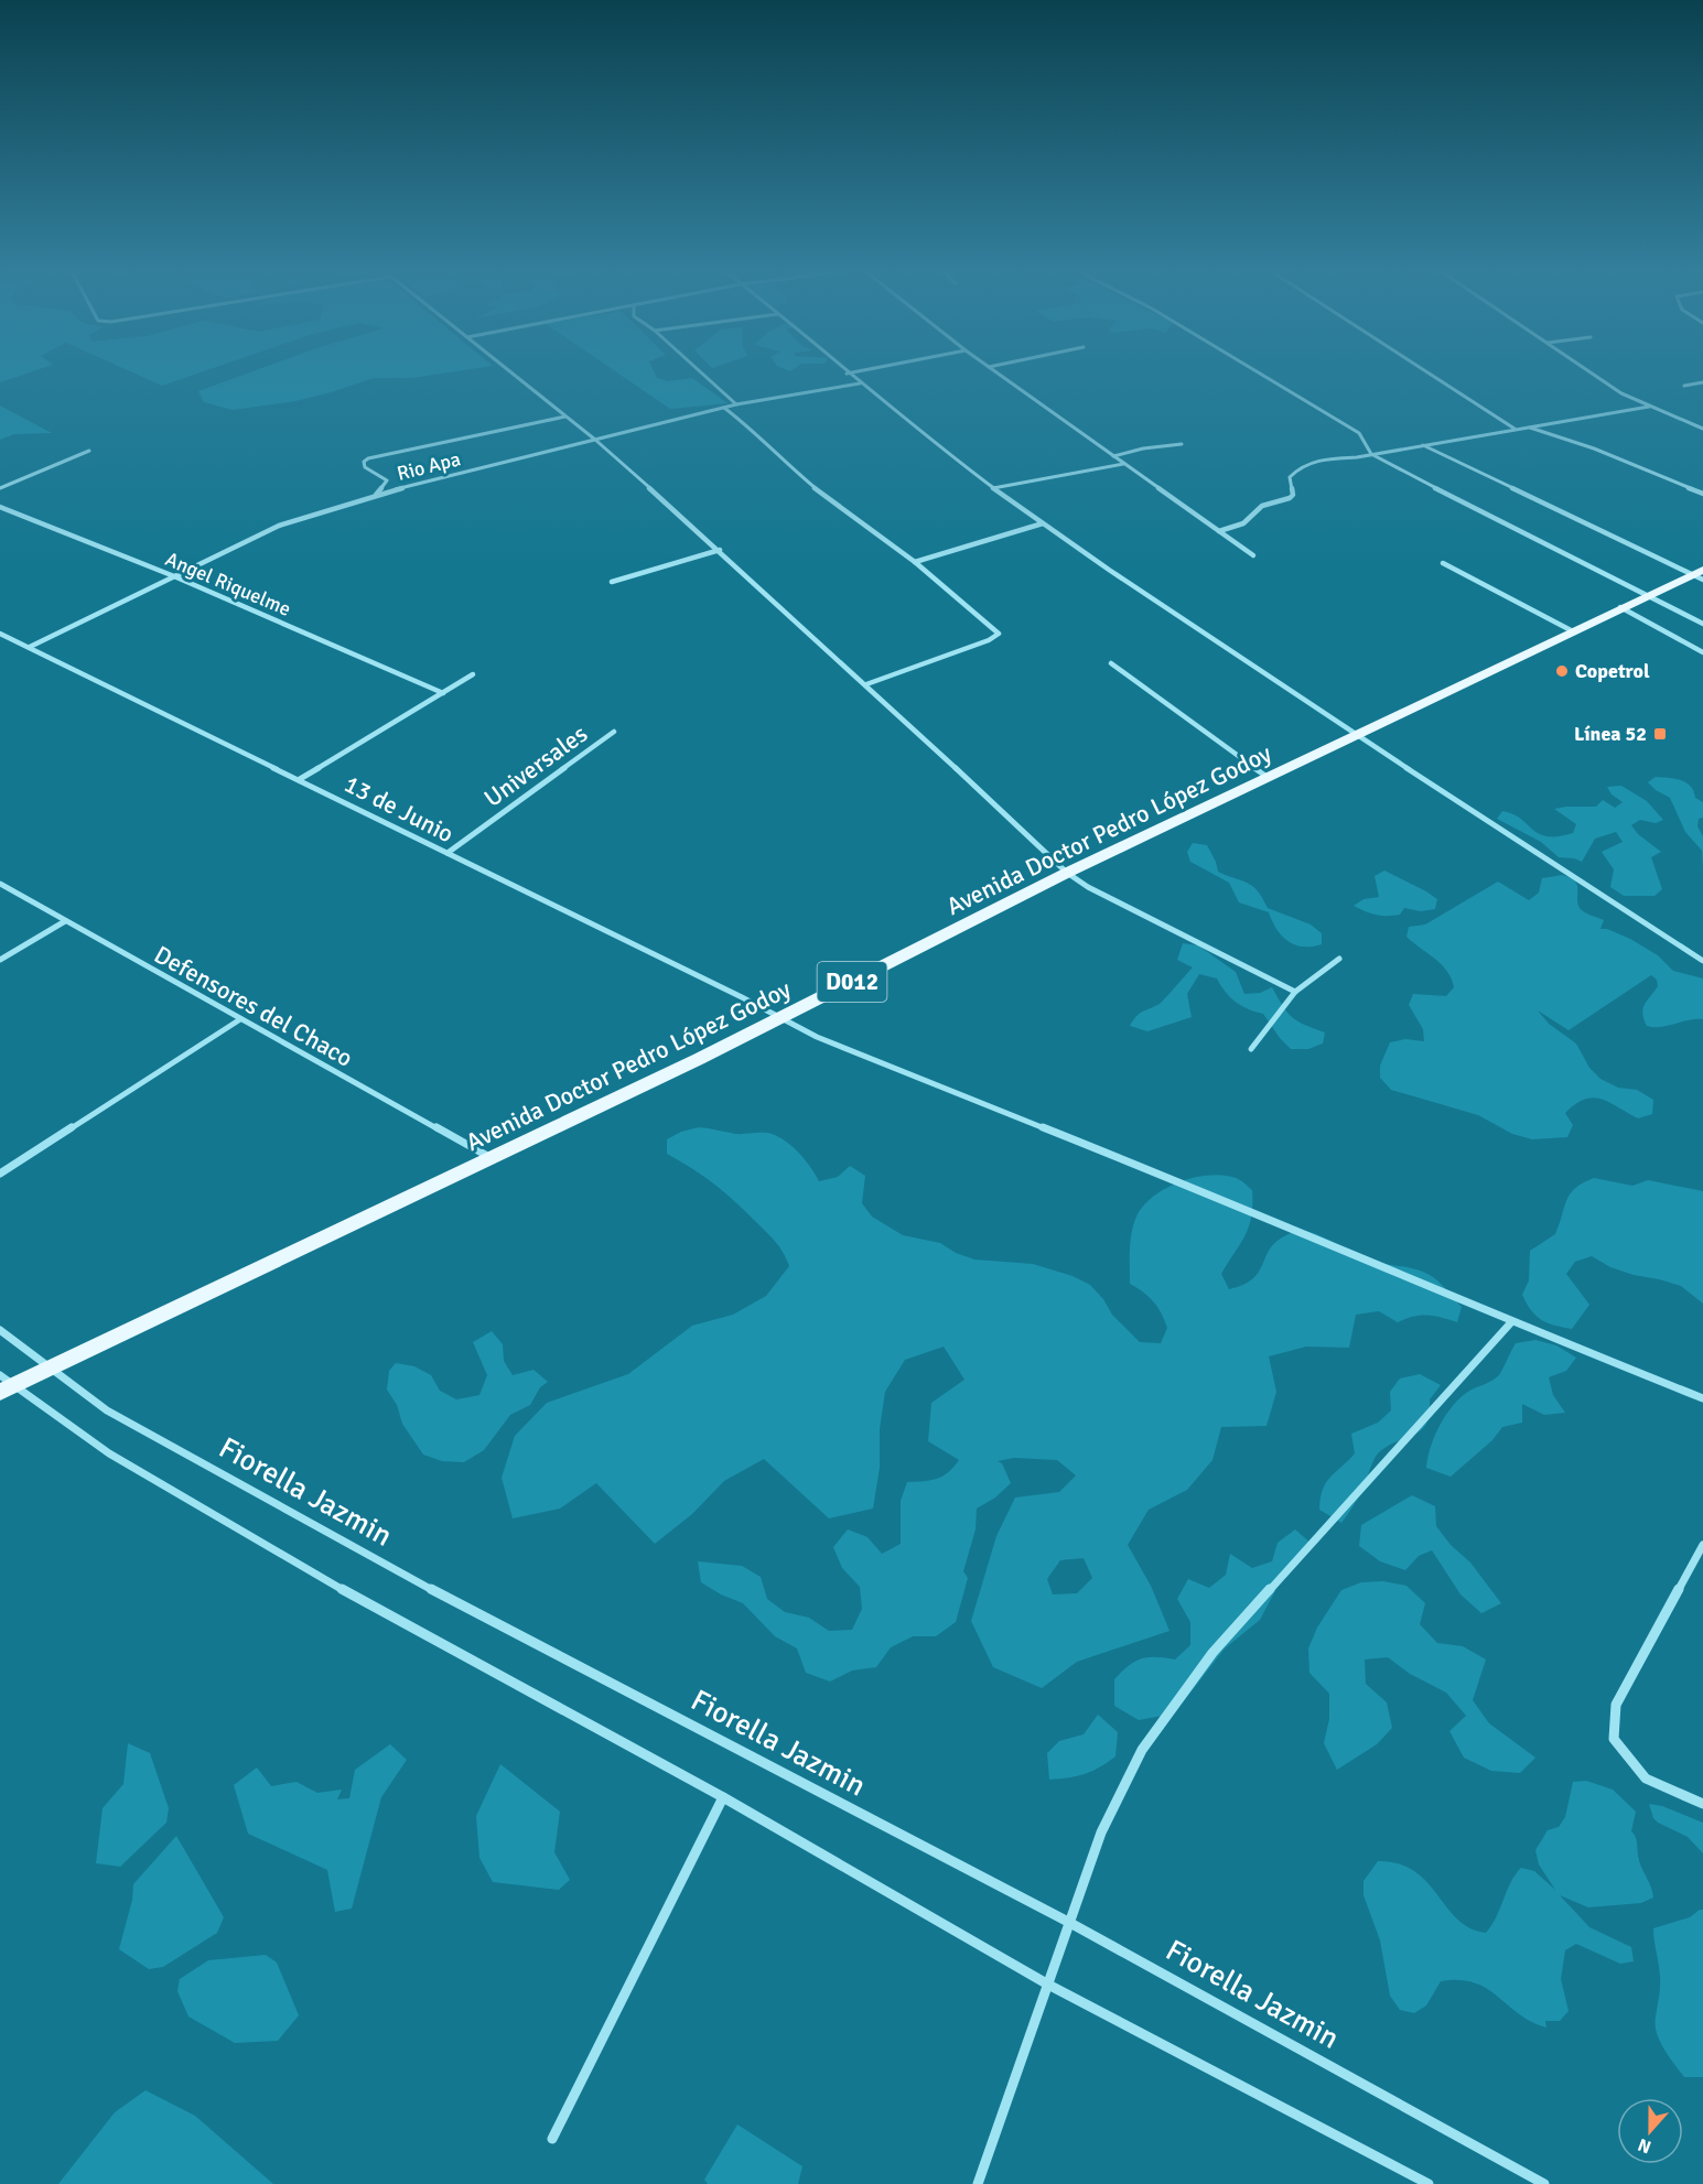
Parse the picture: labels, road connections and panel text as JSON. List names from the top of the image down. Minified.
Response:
{"streets":{"main road":["Avenida Doctor Pedro López Godoy","D012"],"street":["Rio Apa","Angel Riquelme","Universales","13 de Junio","Defensores del Chaco","Fiorella Jazmin"]},"crossings":[["Rio Apa","Angel Riquelme"],["Rio Apa","13 de Junio"],["Universales","13 de Junio"],["13 de Junio","Avenida Doctor Pedro López Godoy"],["Avenida Doctor Pedro López Godoy","Defensores del Chaco"],["Avenida Doctor Pedro López Godoy","Fiorella Jazmin"]],"places":{"other":["Copetrol"],"transit":["Línea 52"]},"north":"bottom"}
